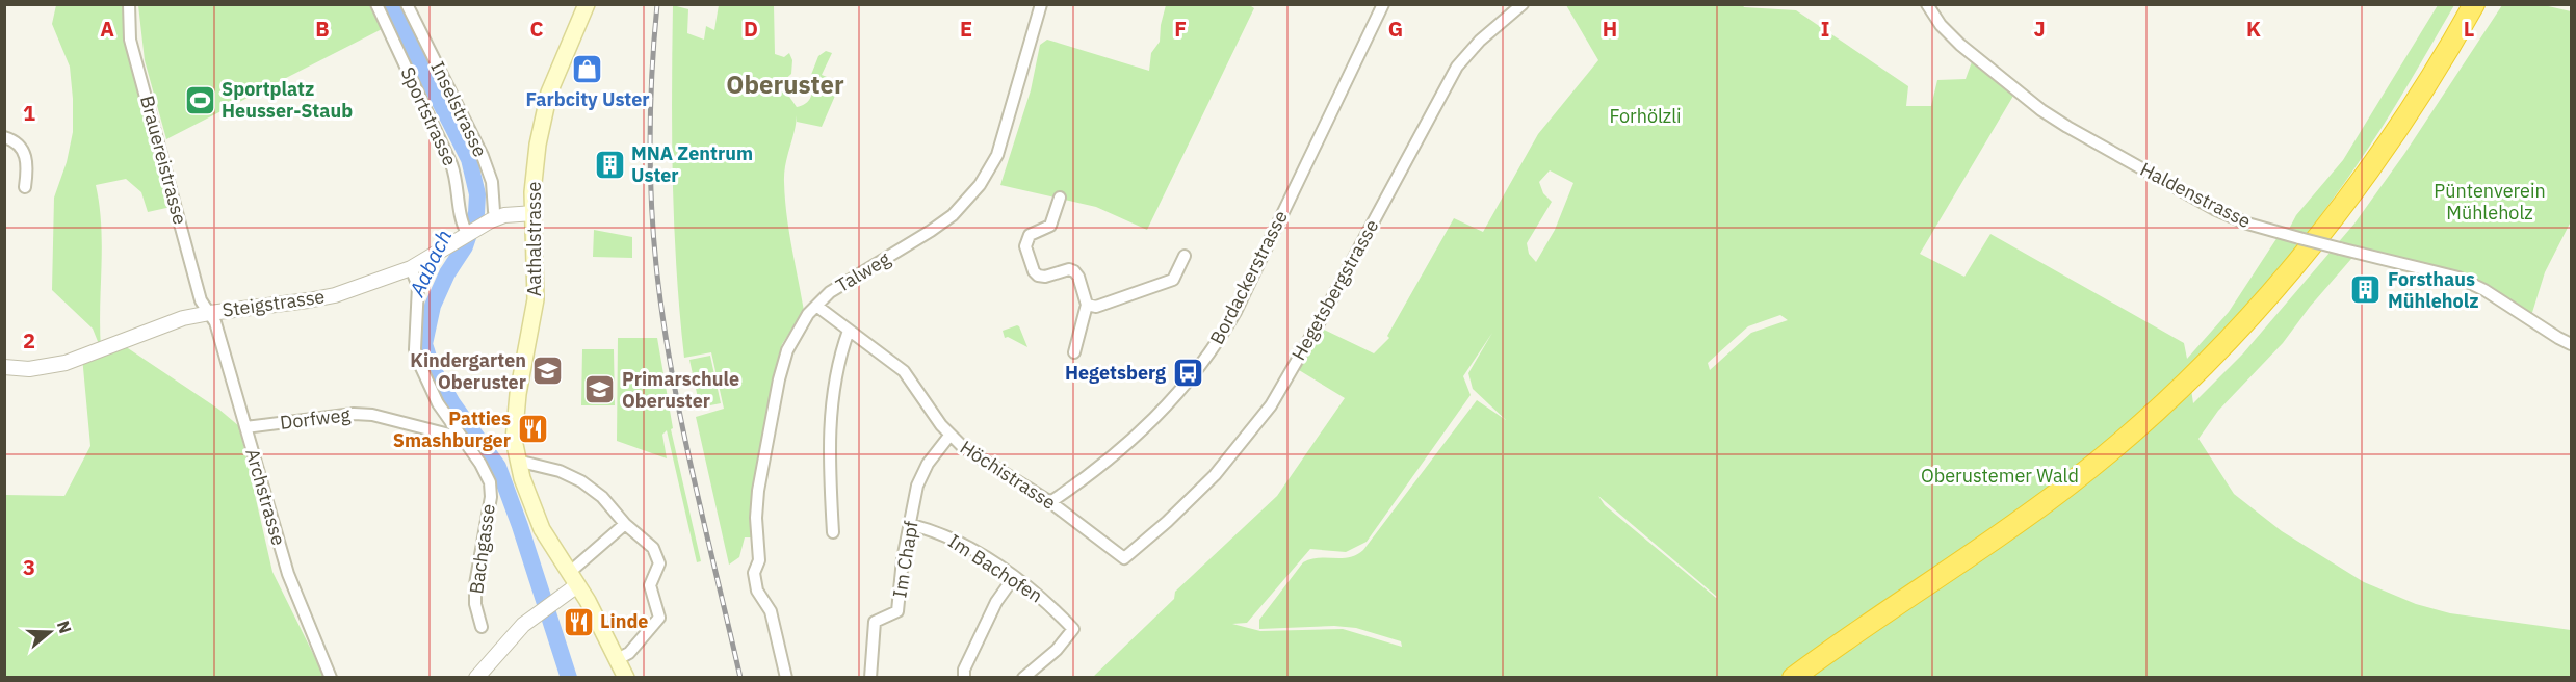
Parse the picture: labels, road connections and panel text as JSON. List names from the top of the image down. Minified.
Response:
{"streets":{"main road":["Aathalstrasse"],"street":["Inselstrasse","Sportstrasse","Brauereistrasse","Haldenstrasse","Talweg","Bordackerstrasse","Hegetsbergstrasse","Steigstrasse","Dorfweg","Höchistrasse","Archstrasse","Bachgasse","Im Chapf","Im Bachofen"]},"crossings":[["Inselstrasse","Steigstrasse"],["Sportstrasse","Steigstrasse"],["Brauereistrasse","Steigstrasse"],["Brauereistrasse","Archstrasse"],["Aathalstrasse","Steigstrasse"],["Talweg","Höchistrasse"],["Bordackerstrasse","Höchistrasse"],["Hegetsbergstrasse","Höchistrasse"],["Steigstrasse","Archstrasse"],["Steigstrasse","Bachgasse"],["Dorfweg","Archstrasse"],["Dorfweg","Bachgasse"],["Höchistrasse","Im Chapf"],["Im Chapf","Im Bachofen"]],"districts":["Oberuster"],"water":["Aabach"],"parks":["Forhölzli","Püntenverein Mühleholz","Oberustemer Wald"],"places":{"shop":["Farbcity Uster"],"sports":["Sportplatz Heusser-Staub"],"building":["MNA Zentrum Uster","Forsthaus Mühleholz"],"school or university":["Kindergarten Oberuster","Primarschule Oberuster"],"bus stop":["Hegetsberg"],"restaurant":["Patties Smashburger","Linde"]},"north":"right","grid":{"columns":["A","B","C","D","E","F","G","H","I","J","K","L"],"rows":["1","2","3"]}}
